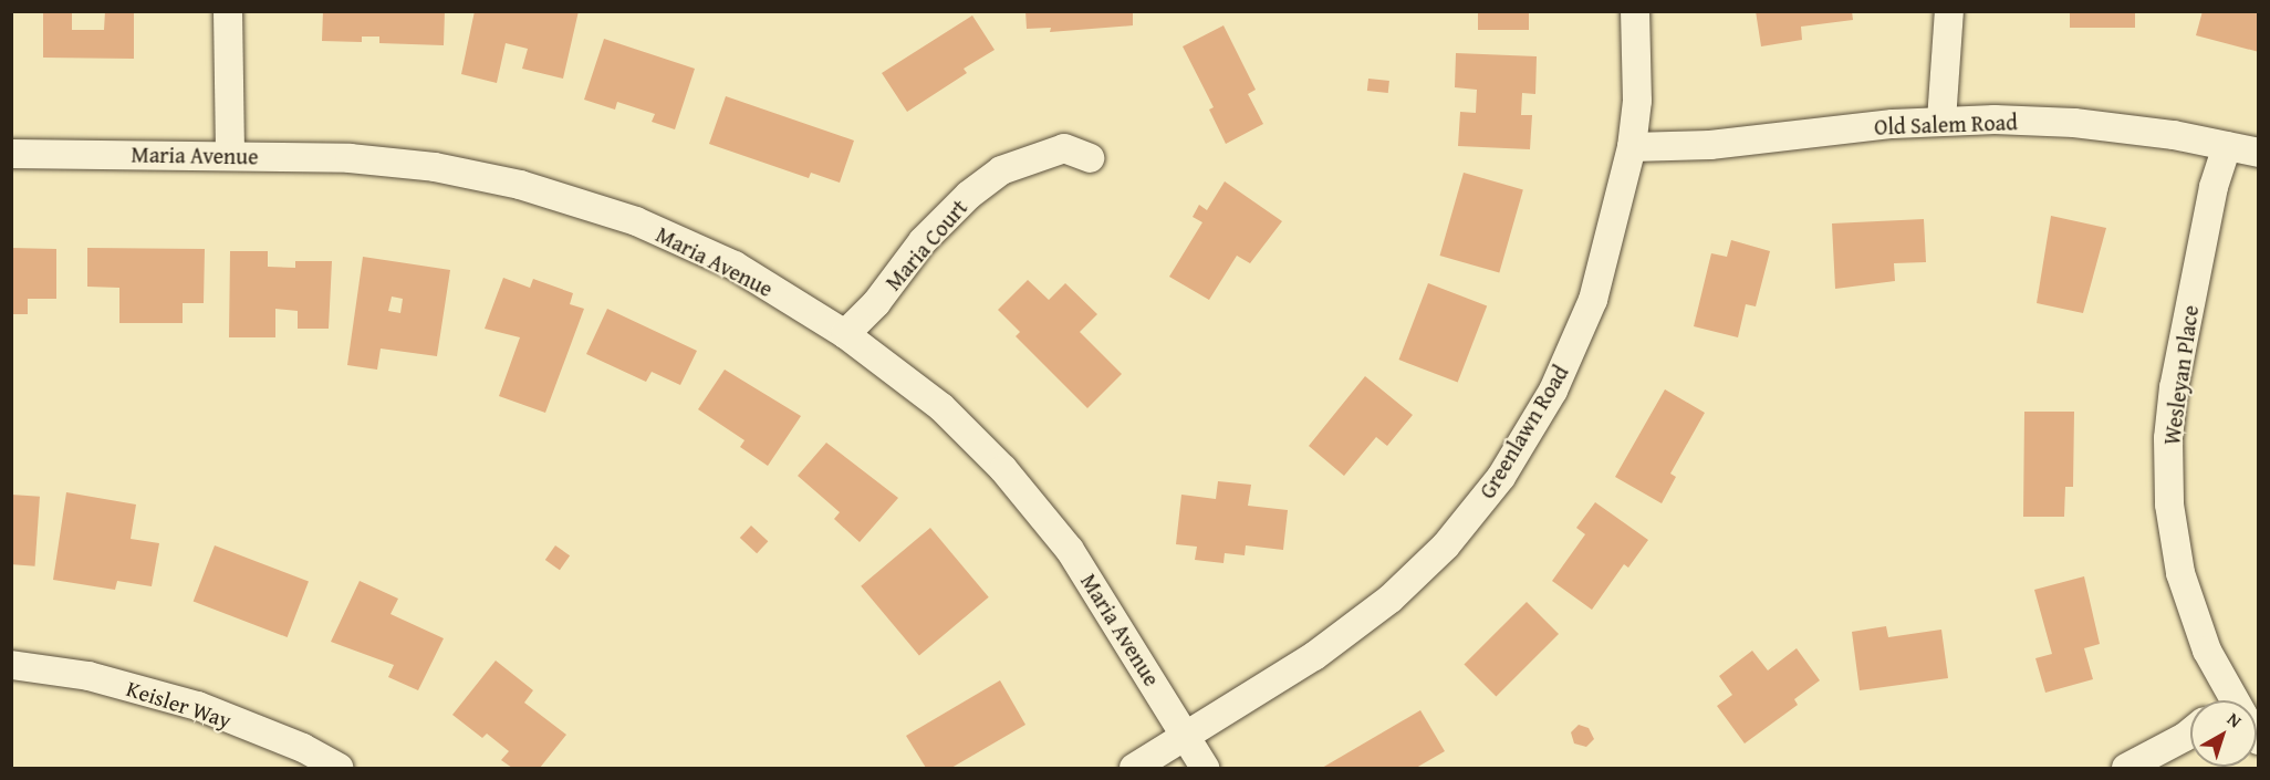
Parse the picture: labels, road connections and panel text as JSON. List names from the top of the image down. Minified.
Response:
{"streets":{"street":["Old Salem Road","Maria Avenue","Maria Court","Wesleyan Place","Greenlawn Road","Keisler Way"]},"crossings":[["Old Salem Road","Wesleyan Place"],["Old Salem Road","Greenlawn Road"],["Maria Avenue","Maria Court"],["Maria Avenue","Greenlawn Road"]],"north":"top right"}
